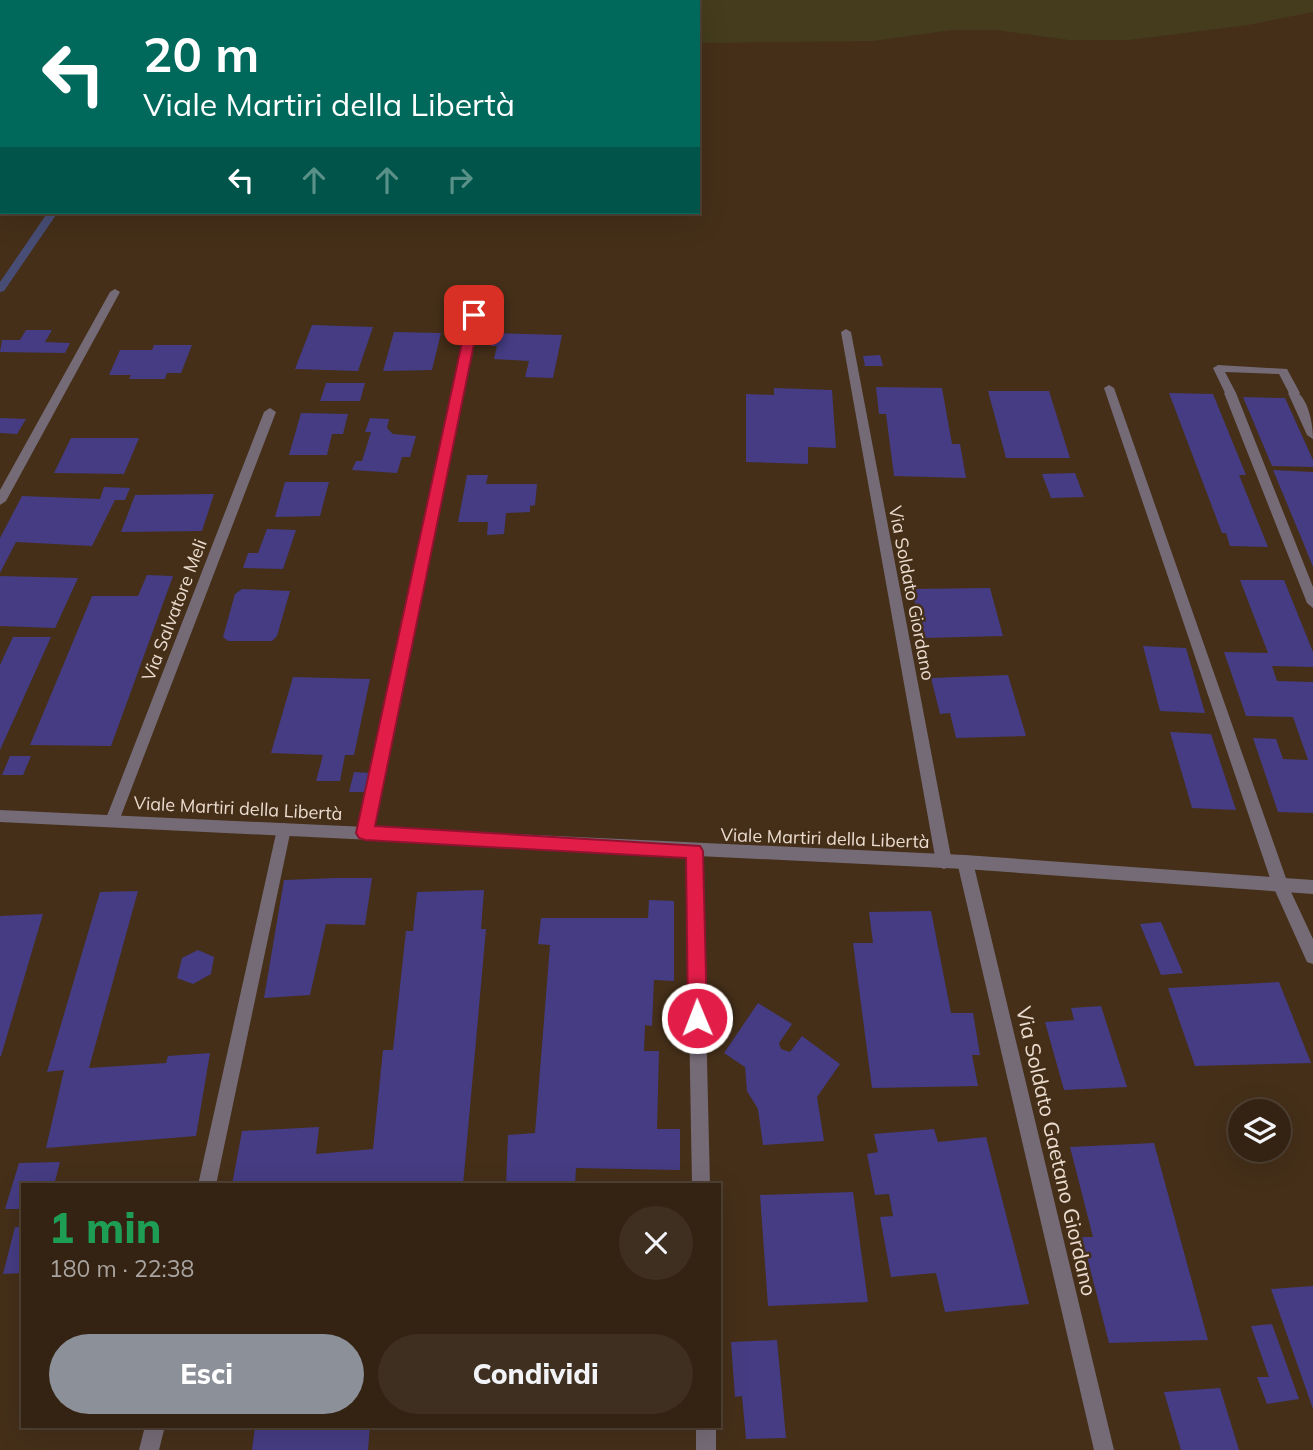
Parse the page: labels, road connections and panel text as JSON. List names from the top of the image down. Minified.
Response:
{"streets":{"street":["Via Soldato Giordano","Via Salvatore Meli","Viale Martiri della Libertà","Via Soldato Gaetano Giordano"]},"crossings":[["Via Soldato Giordano","Viale Martiri della Libertà"],["Via Salvatore Meli","Viale Martiri della Libertà"],["Viale Martiri della Libertà","Via Soldato Gaetano Giordano"]],"page":{"turn":["20 m","Viale Martiri della Libertà"],"heading":["1 min","180 m · 22:38"],"buttons":["Esci","Condividi"]}}
